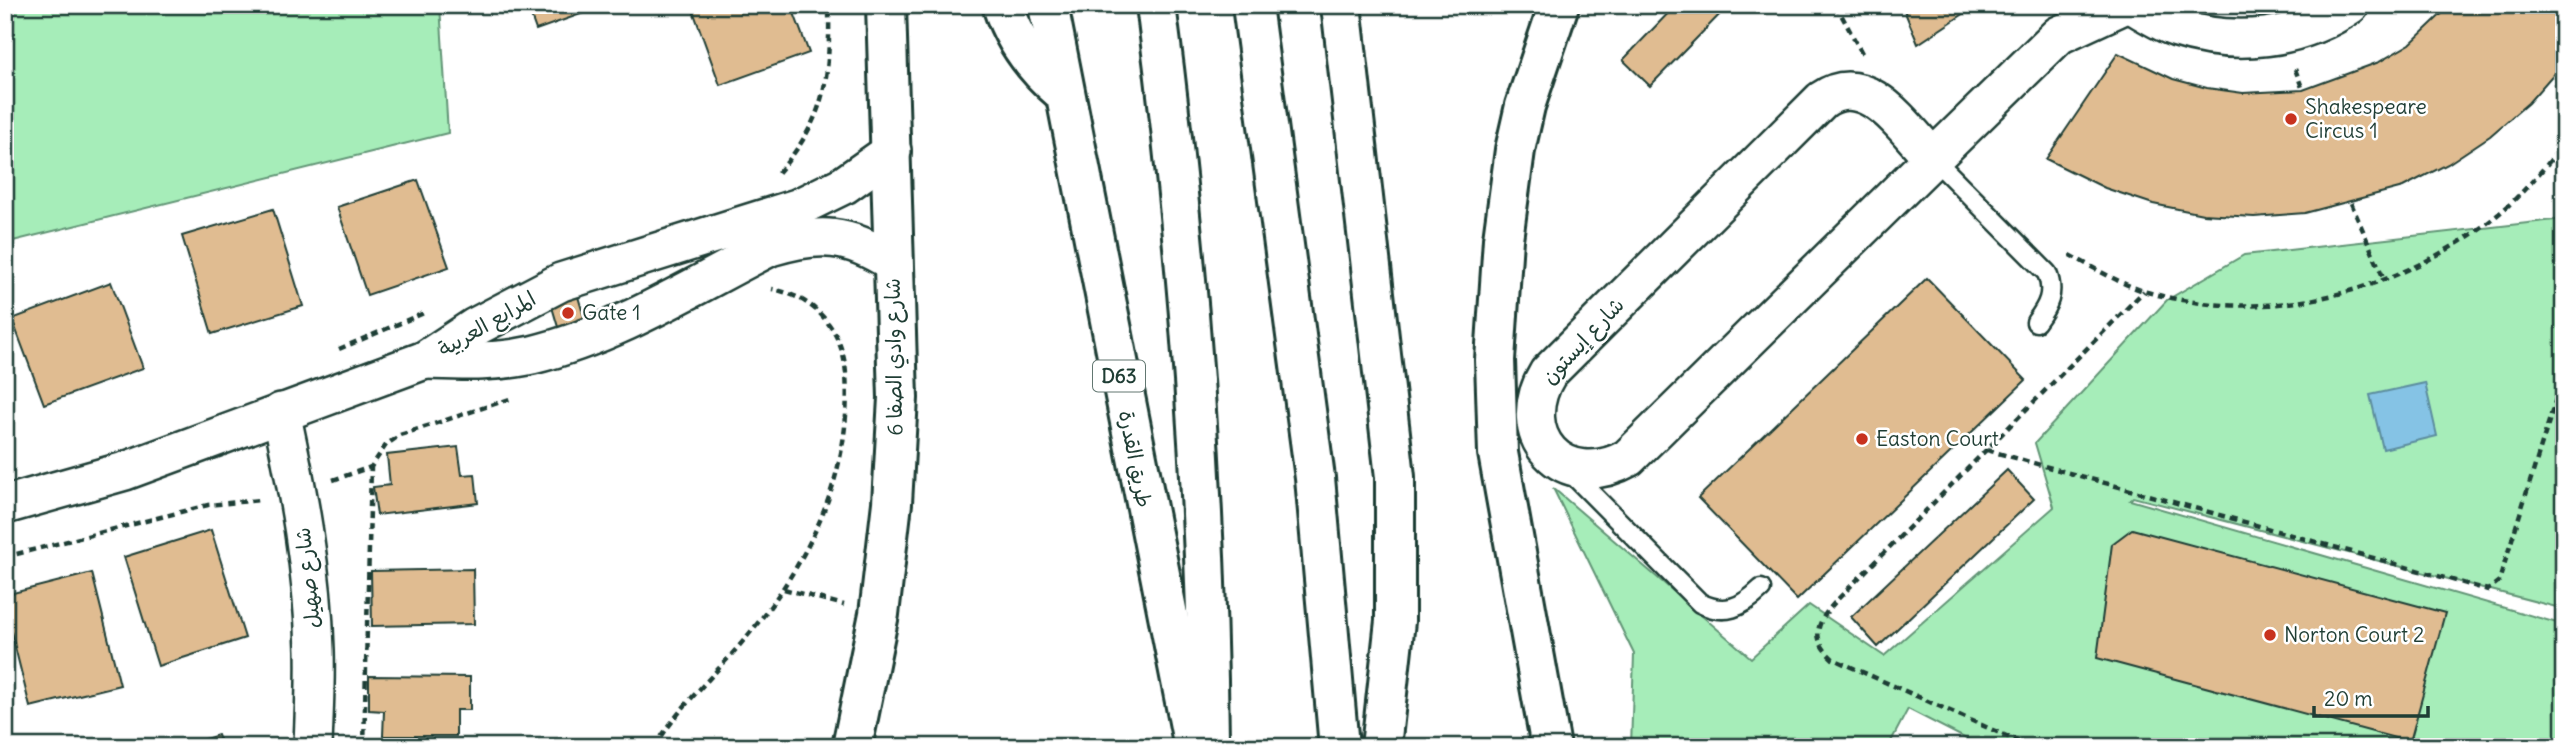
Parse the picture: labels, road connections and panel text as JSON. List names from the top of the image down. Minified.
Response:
{"streets":{"main road":["شارع وادي الصفا 6","D63","طريق القدرة"],"street":["المرابع العربية","شارع إيستون","شارع صهيل"]},"crossings":[["المرابع العربية","شارع وادي الصفا 6"]],"places":["Shakespeare Circus 1","Gate 1","Easton Court","Norton Court 2"],"scale_bar":"20 m"}
